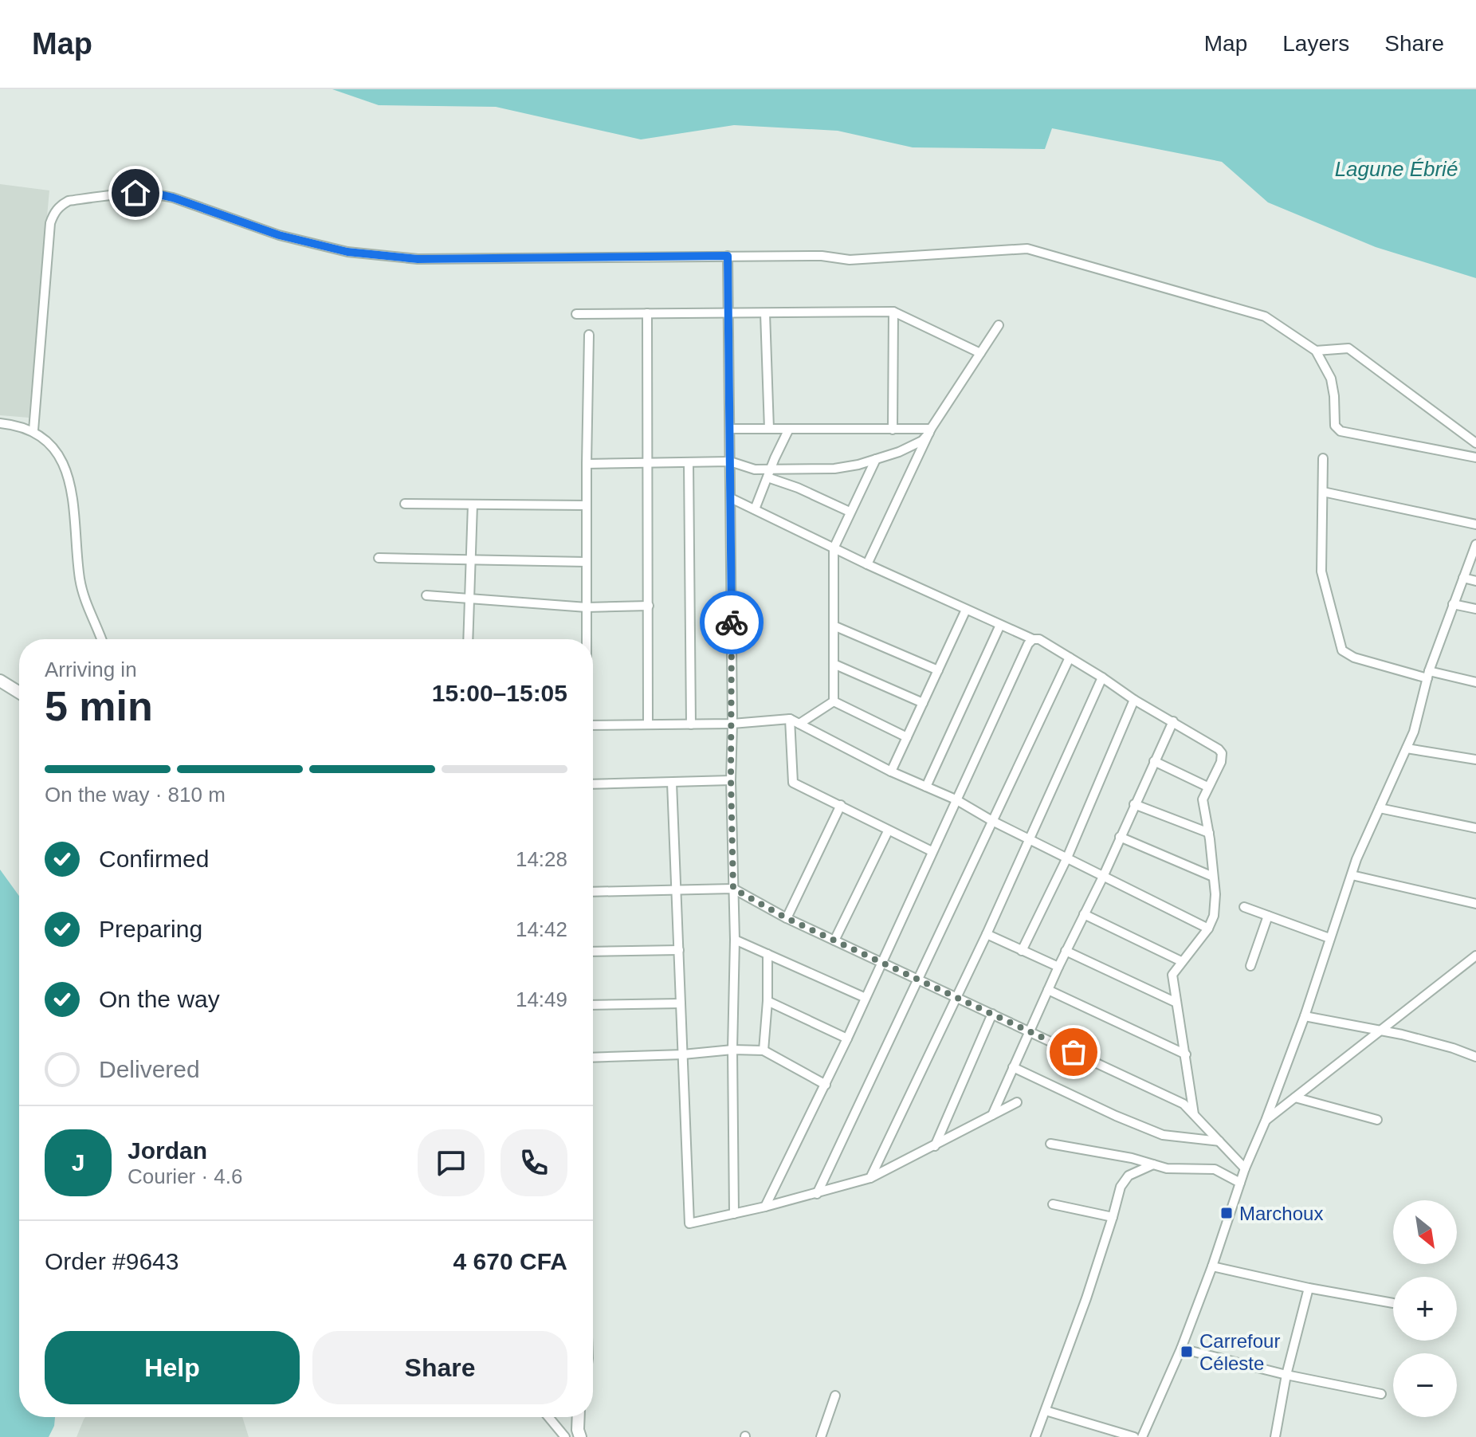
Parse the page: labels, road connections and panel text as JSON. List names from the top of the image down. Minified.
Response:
{"water":["Lagune Ébrié"],"places":{"transit":["Marchoux","Carrefour Céleste"]},"north":"bottom right","page":{"header":"Map","nav":["Map","Layers","Share"],"heading":["5 min","Arriving in","15:00–15:05"],"panel":["Jordan","Courier · 4.6","Order #9643","4 670 CFA"],"bar":"On the way · 810 m","list":[["Confirmed","14:28"],["Preparing","14:42"],["On the way","14:49"],"Delivered"],"round":"J","map_buttons":["+","−"],"buttons":["Help","Share"]}}
